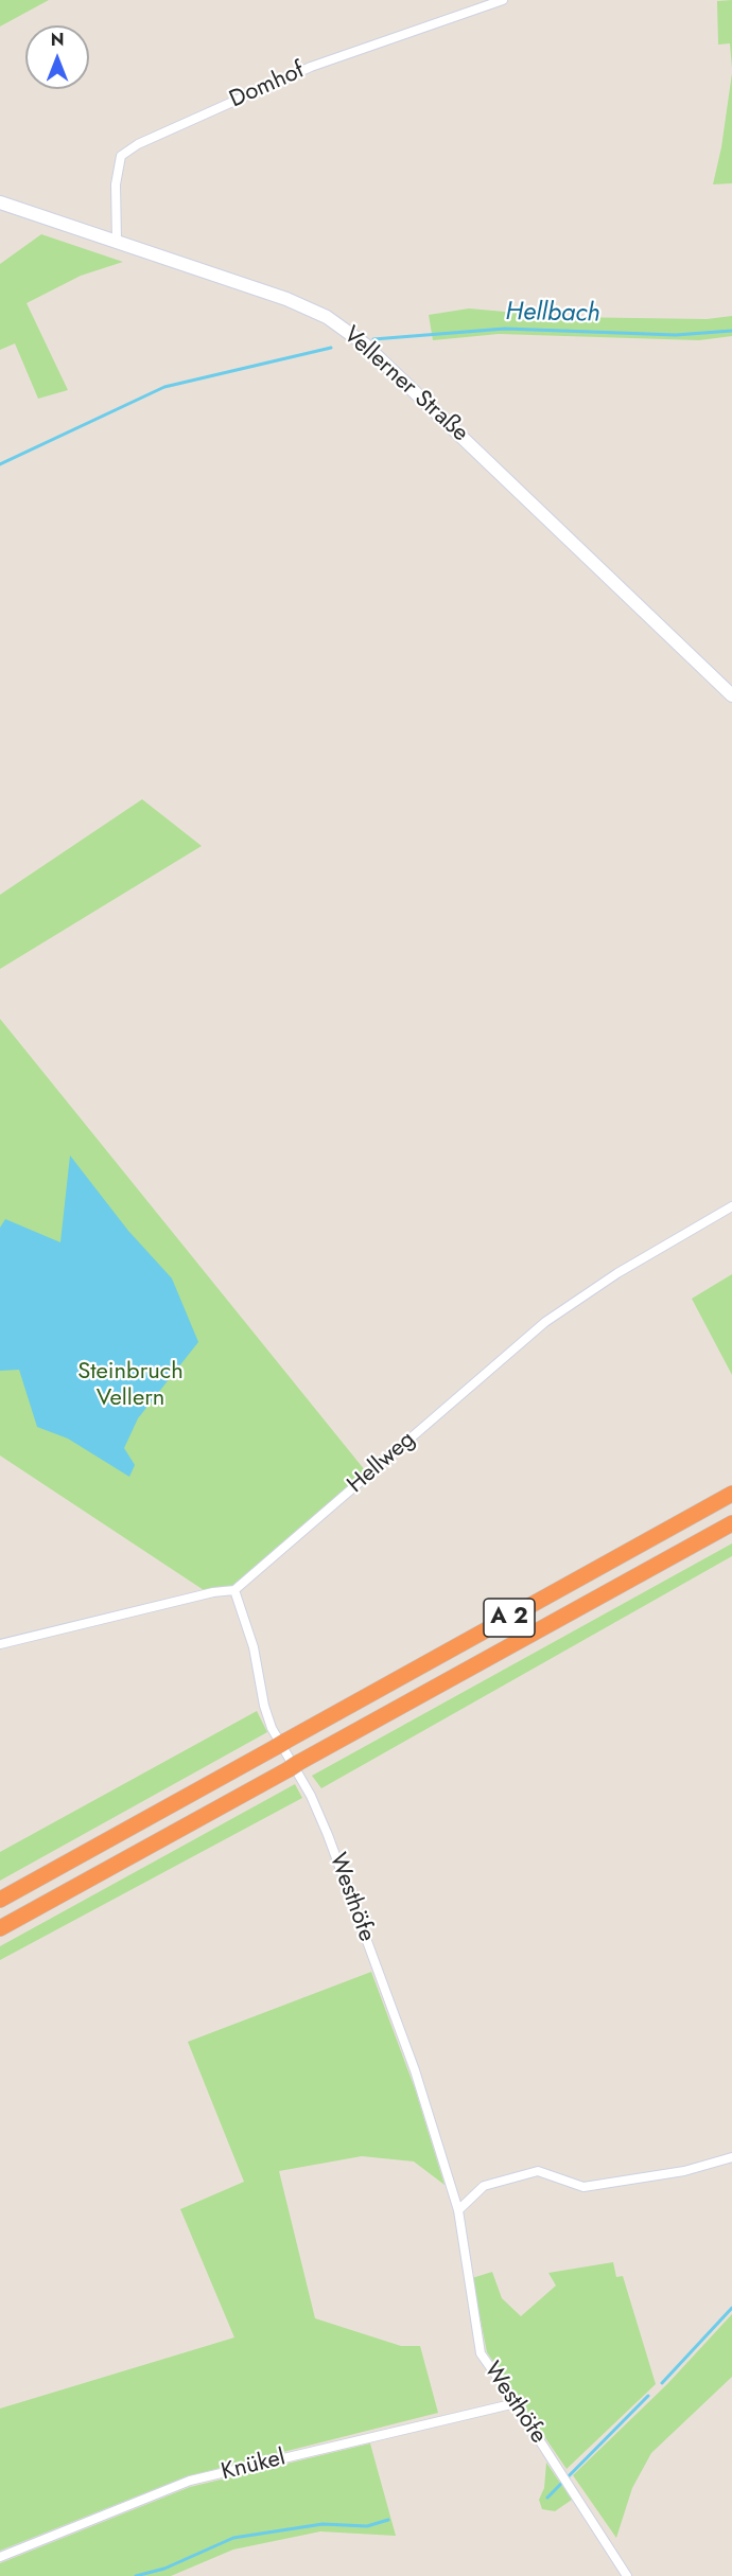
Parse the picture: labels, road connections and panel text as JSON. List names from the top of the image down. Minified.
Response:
{"streets":{"highway":["A 2"],"main road":["Vellerner Straße"],"street":["Domhof","Hellweg","Westhöfe","Knükel"]},"crossings":[["Domhof","Vellerner Straße"],["Hellweg","Westhöfe"],["Westhöfe","Knükel"]],"water":["Hellbach"],"parks":["Steinbruch Vellern"],"north":"top"}
